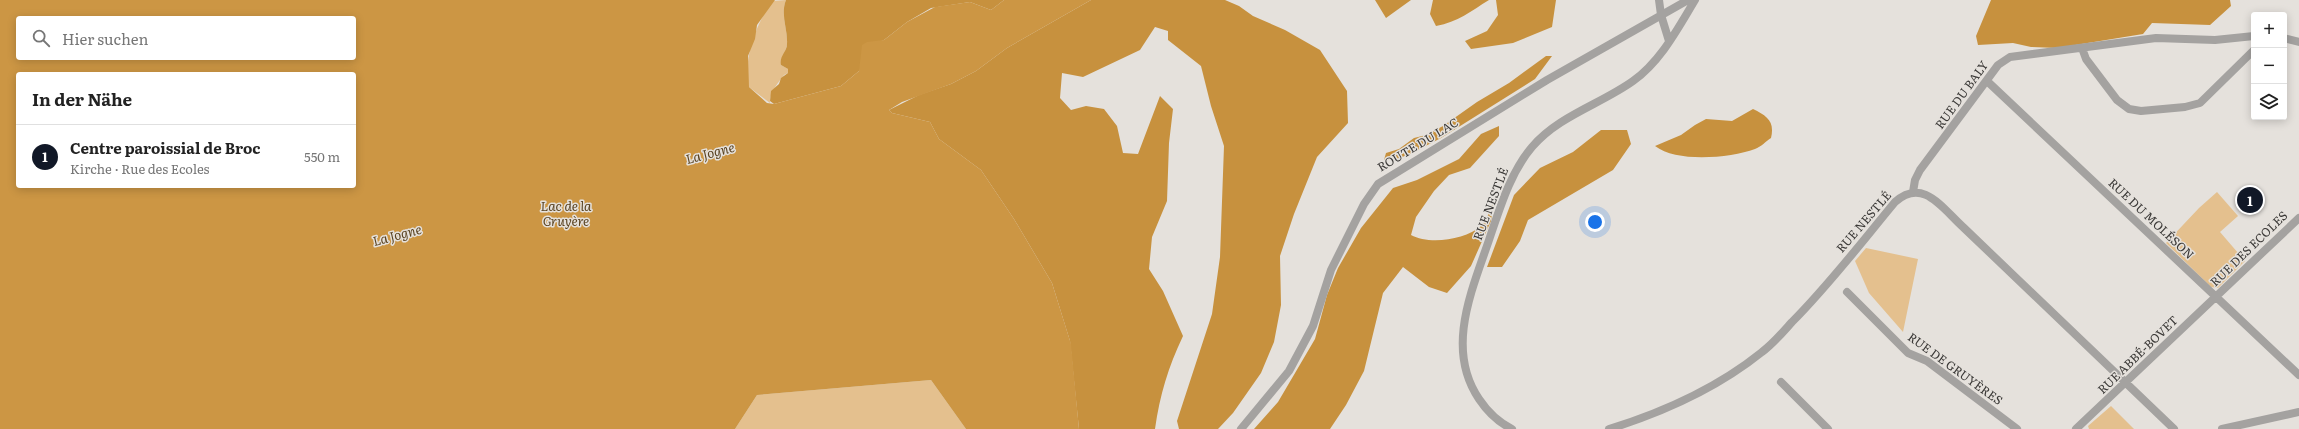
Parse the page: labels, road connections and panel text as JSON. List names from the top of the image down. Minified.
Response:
{"streets":{"street":["RUE DU BALY","ROUTE DU LAC","RUE NESTLÉ","RUE DU MOLÉSON","RUE DES ECOLES","RUE ABBÉ-BOVET","RUE DE GRUYÈRES"]},"crossings":[["RUE DU BALY","RUE NESTLÉ"],["RUE DU BALY","RUE DU MOLÉSON"],["RUE DU MOLÉSON","RUE DES ECOLES"],["RUE DU MOLÉSON","RUE ABBÉ-BOVET"],["RUE DES ECOLES","RUE ABBÉ-BOVET"]],"water":["La Jogne","Lac de la Gruyère"],"page":{"map_buttons":["+","−"],"search":"Hier suchen","heading":"In der Nähe","list":[{"mark":"1","name":"Centre paroissial de Broc","note":"Kirche · Rue des Ecoles","value":"550 m"}],"pins":"1"}}
